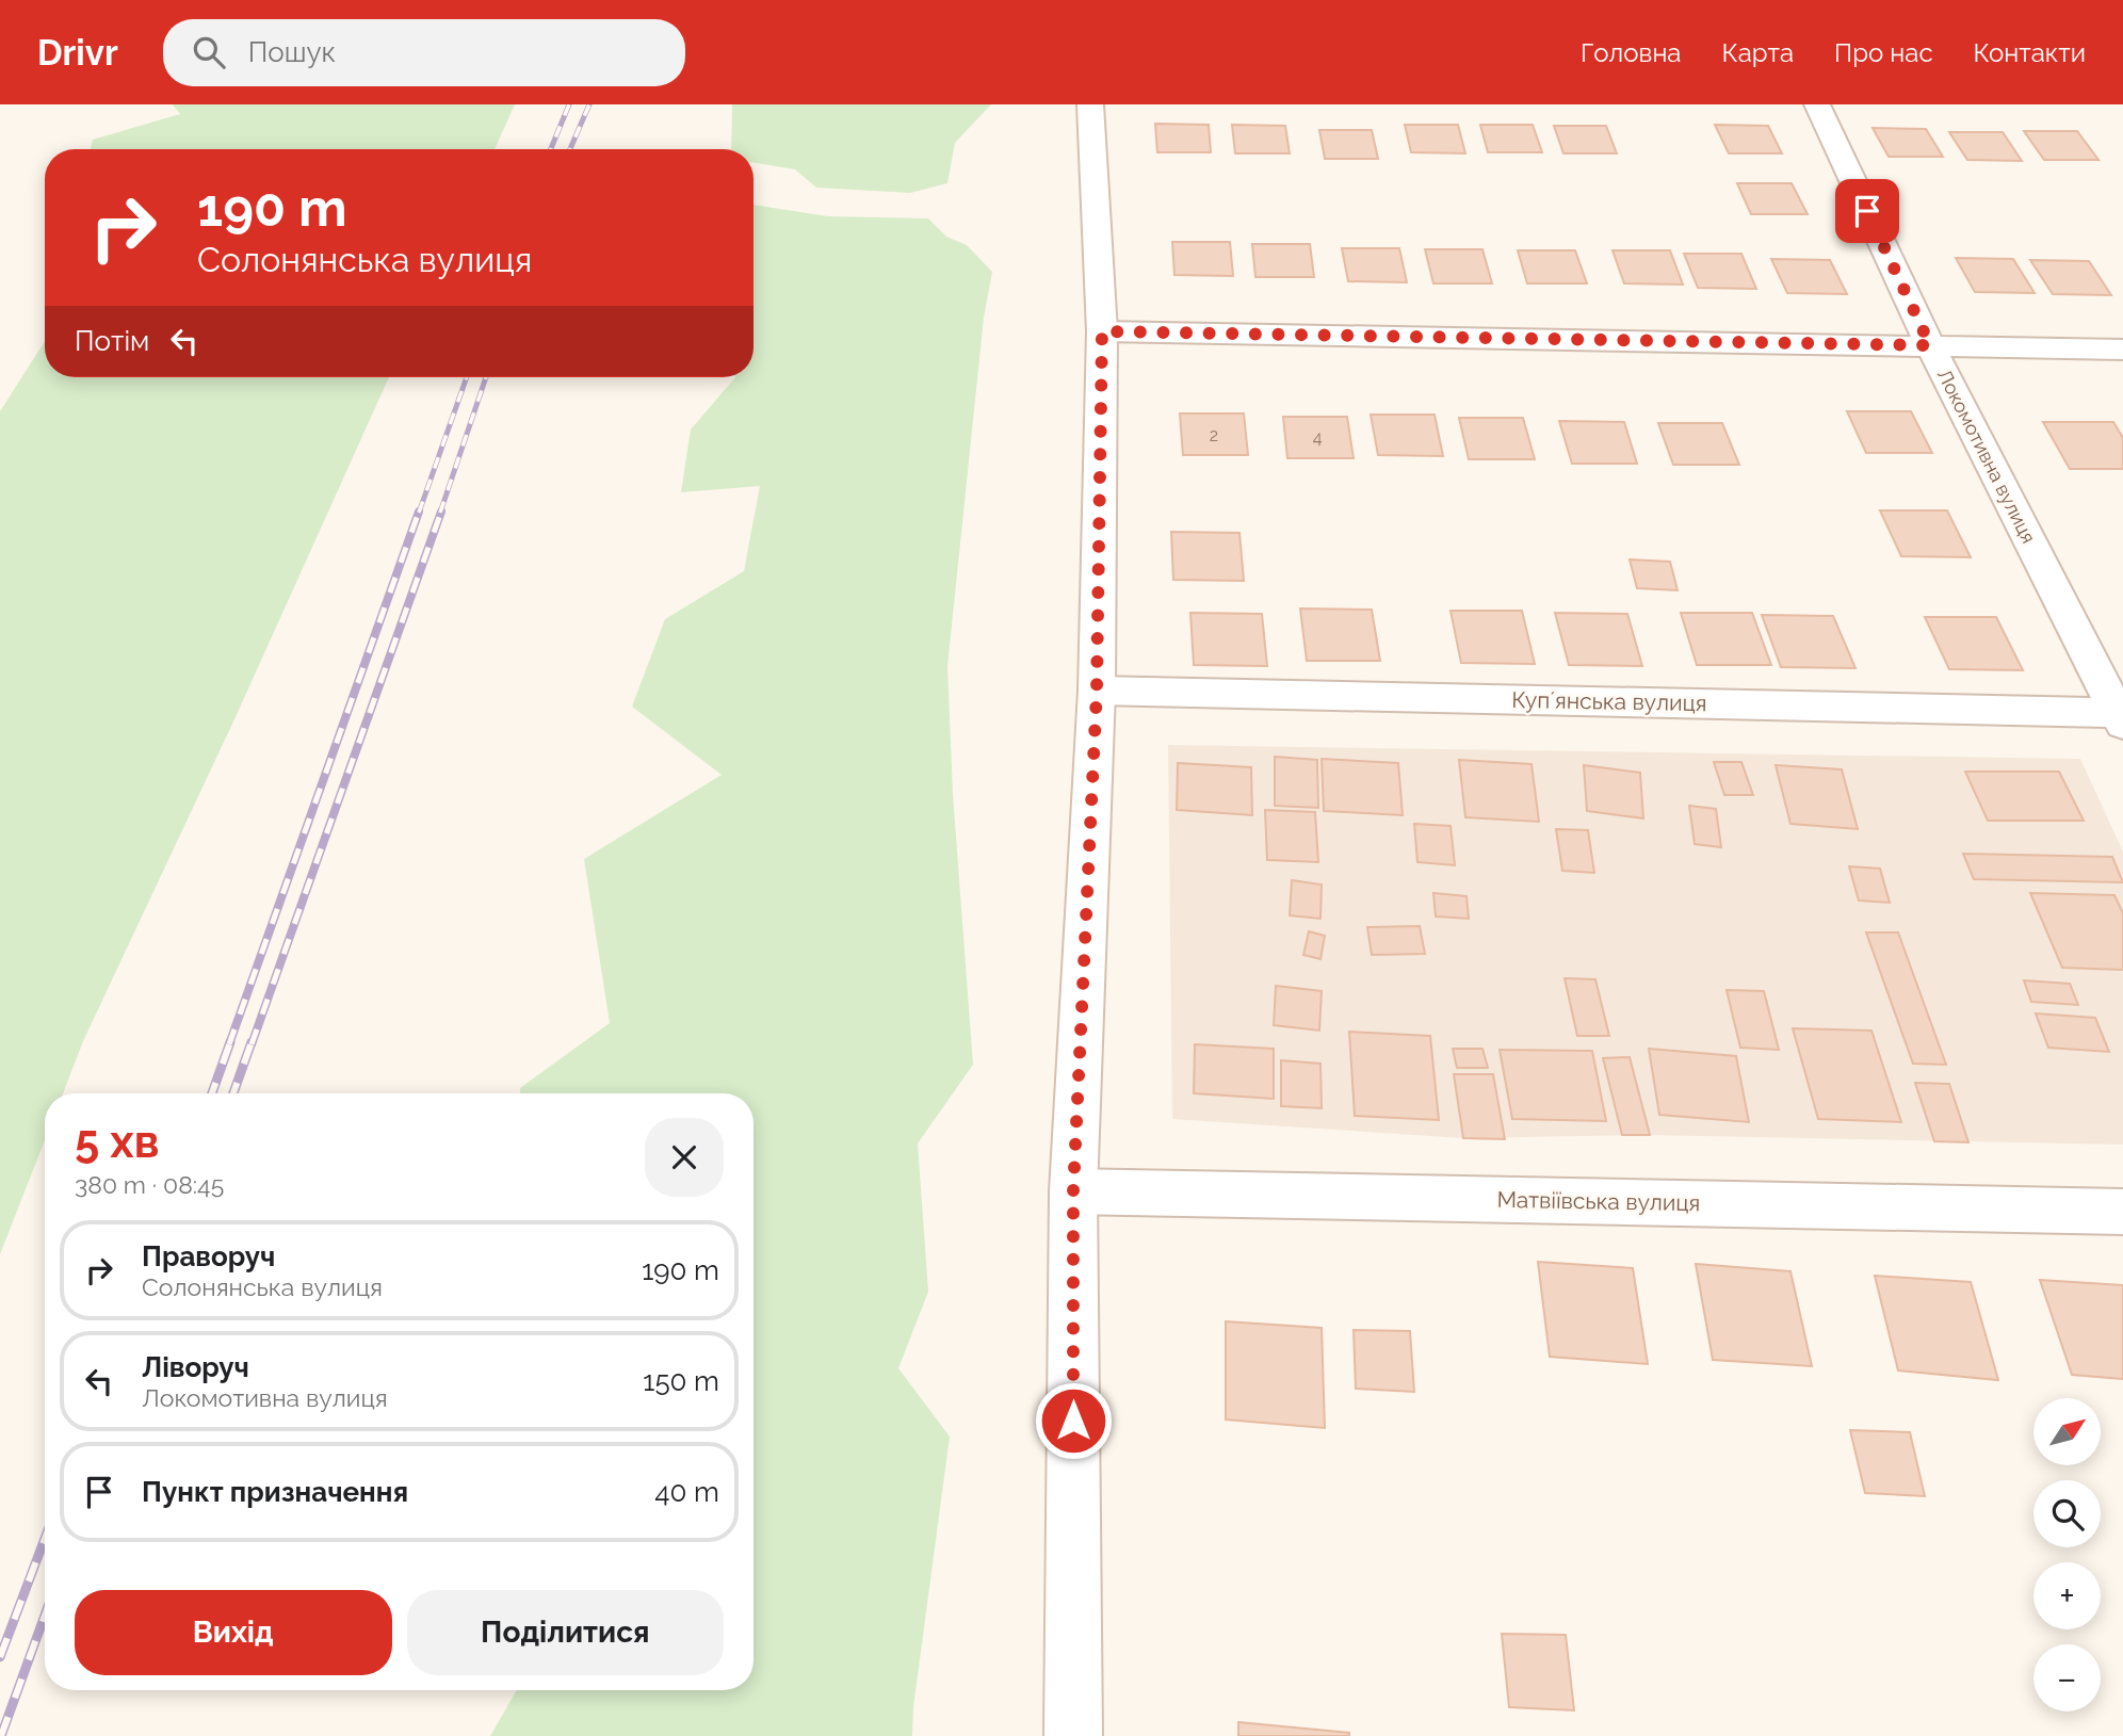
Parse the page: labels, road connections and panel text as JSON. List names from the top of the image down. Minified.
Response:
{"streets":{"street":["Локомотивна вулиця","Купʼянська вулиця","Матвіївська вулиця"]},"crossings":[["Локомотивна вулиця","Купʼянська вулиця"]],"house_numbers":["2","4"],"north":"top right","page":{"header":"Drivr","search":"Пошук","nav":["Головна","Карта","Про нас","Контакти"],"turn":["190 m","Солонянська вулиця"],"then":"Потім","heading":["5 хв","380 m · 08:45"],"list":[{"name":"Праворуч","note":"Солонянська вулиця","value":"190 m"},{"name":"Ліворуч","note":"Локомотивна вулиця","value":"150 m"},{"name":"Пункт призначення","value":"40 m"}],"map_buttons":["+","−"],"buttons":["Вихід","Поділитися"]}}
